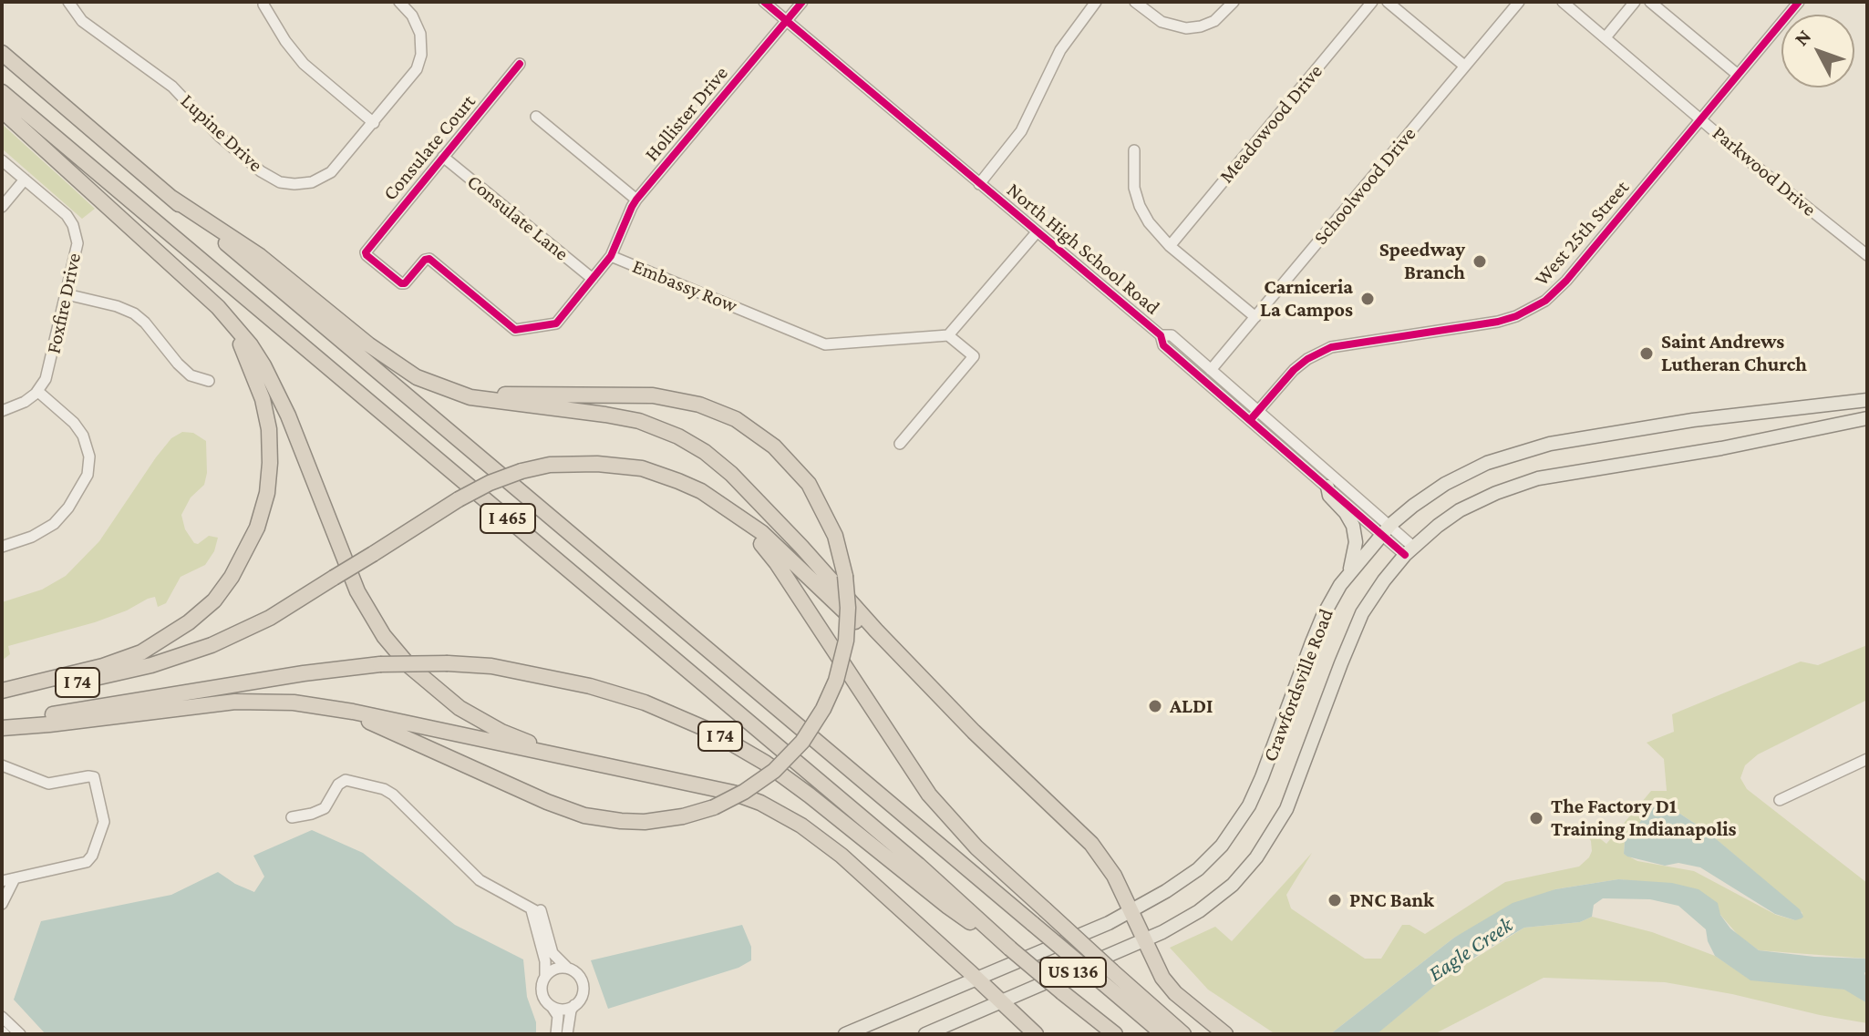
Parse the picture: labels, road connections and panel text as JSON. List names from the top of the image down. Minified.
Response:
{"streets":{"highway":["I 465","I 74"],"main road":["Crawfordsville Road","US 136"],"street":["Hollister Drive","Meadowood Drive","Lupine Drive","Consulate Court","Parkwood Drive","Schoolwood Drive","Consulate Lane","West 25th Street","North High School Road","Embassy Row","Foxfire Drive"]},"crossings":[["Hollister Drive","North High School Road"],["Hollister Drive","Embassy Row"],["Consulate Court","Consulate Lane"],["Consulate Court","Embassy Row"],["Parkwood Drive","West 25th Street"],["Schoolwood Drive","North High School Road"],["Consulate Lane","Embassy Row"],["West 25th Street","North High School Road"],["North High School Road","Crawfordsville Road"],["I 465","I 74"]],"water":["Eagle Creek"],"places":["Speedway Branch","Carniceria La Campos","Saint Andrews Lutheran Church","ALDI","The Factory D1 Training Indianapolis","PNC Bank"],"north":"top left"}
